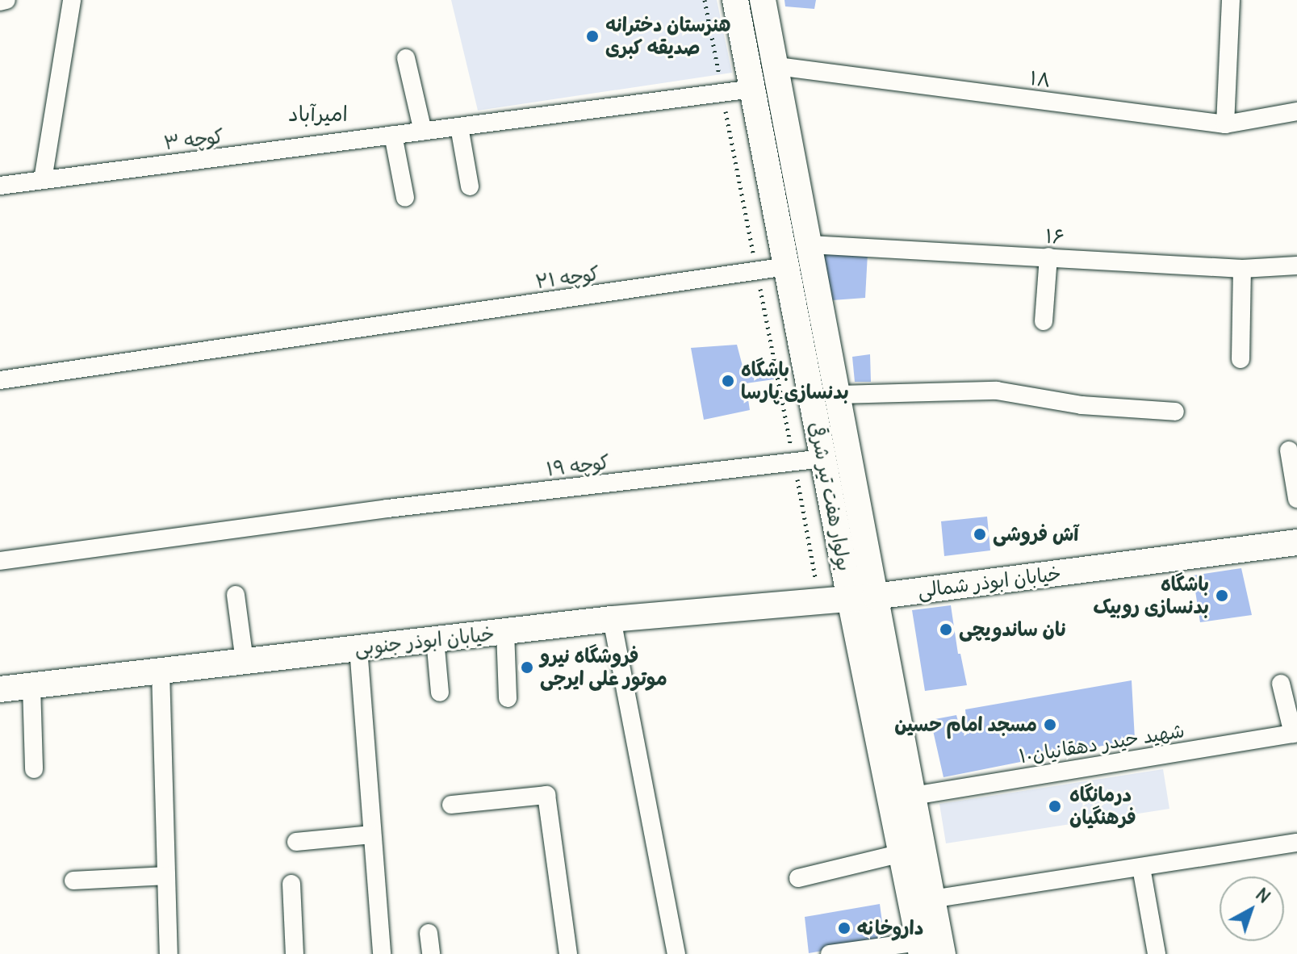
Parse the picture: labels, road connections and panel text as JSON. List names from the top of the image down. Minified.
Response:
{"streets":{"main road":["بولوار هفت تیر شرقی","خیابان ابوذر شمالی","خیابان ابوذر جنوبی"],"street":["۱۸","کوچه ۳","۱۶","کوچه ۲۱","کوچه ۱۹","شهید حیدر دهقانیان۱۰"]},"crossings":[["۱۸","بولوار هفت تیر شرقی"],["کوچه ۳","بولوار هفت تیر شرقی"],["۱۶","بولوار هفت تیر شرقی"],["کوچه ۲۱","بولوار هفت تیر شرقی"],["کوچه ۱۹","بولوار هفت تیر شرقی"],["بولوار هفت تیر شرقی","خیابان ابوذر شمالی"],["بولوار هفت تیر شرقی","خیابان ابوذر جنوبی"],["بولوار هفت تیر شرقی","شهید حیدر دهقانیان۱۰"],["خیابان ابوذر شمالی","خیابان ابوذر جنوبی"]],"districts":["امیرآباد"],"places":["هنرستان دخترانه صدیقه کبری","باشگاه بدنسازی پارسا","آش فروشی","باشگاه بدنسازی روبیک","نان ساندویچی","فروشگاه نیرو موتور علی ایرجی","مسجد امام حسین","درمانگاه فرهنگیان","داروخانه"],"north":"top right"}
